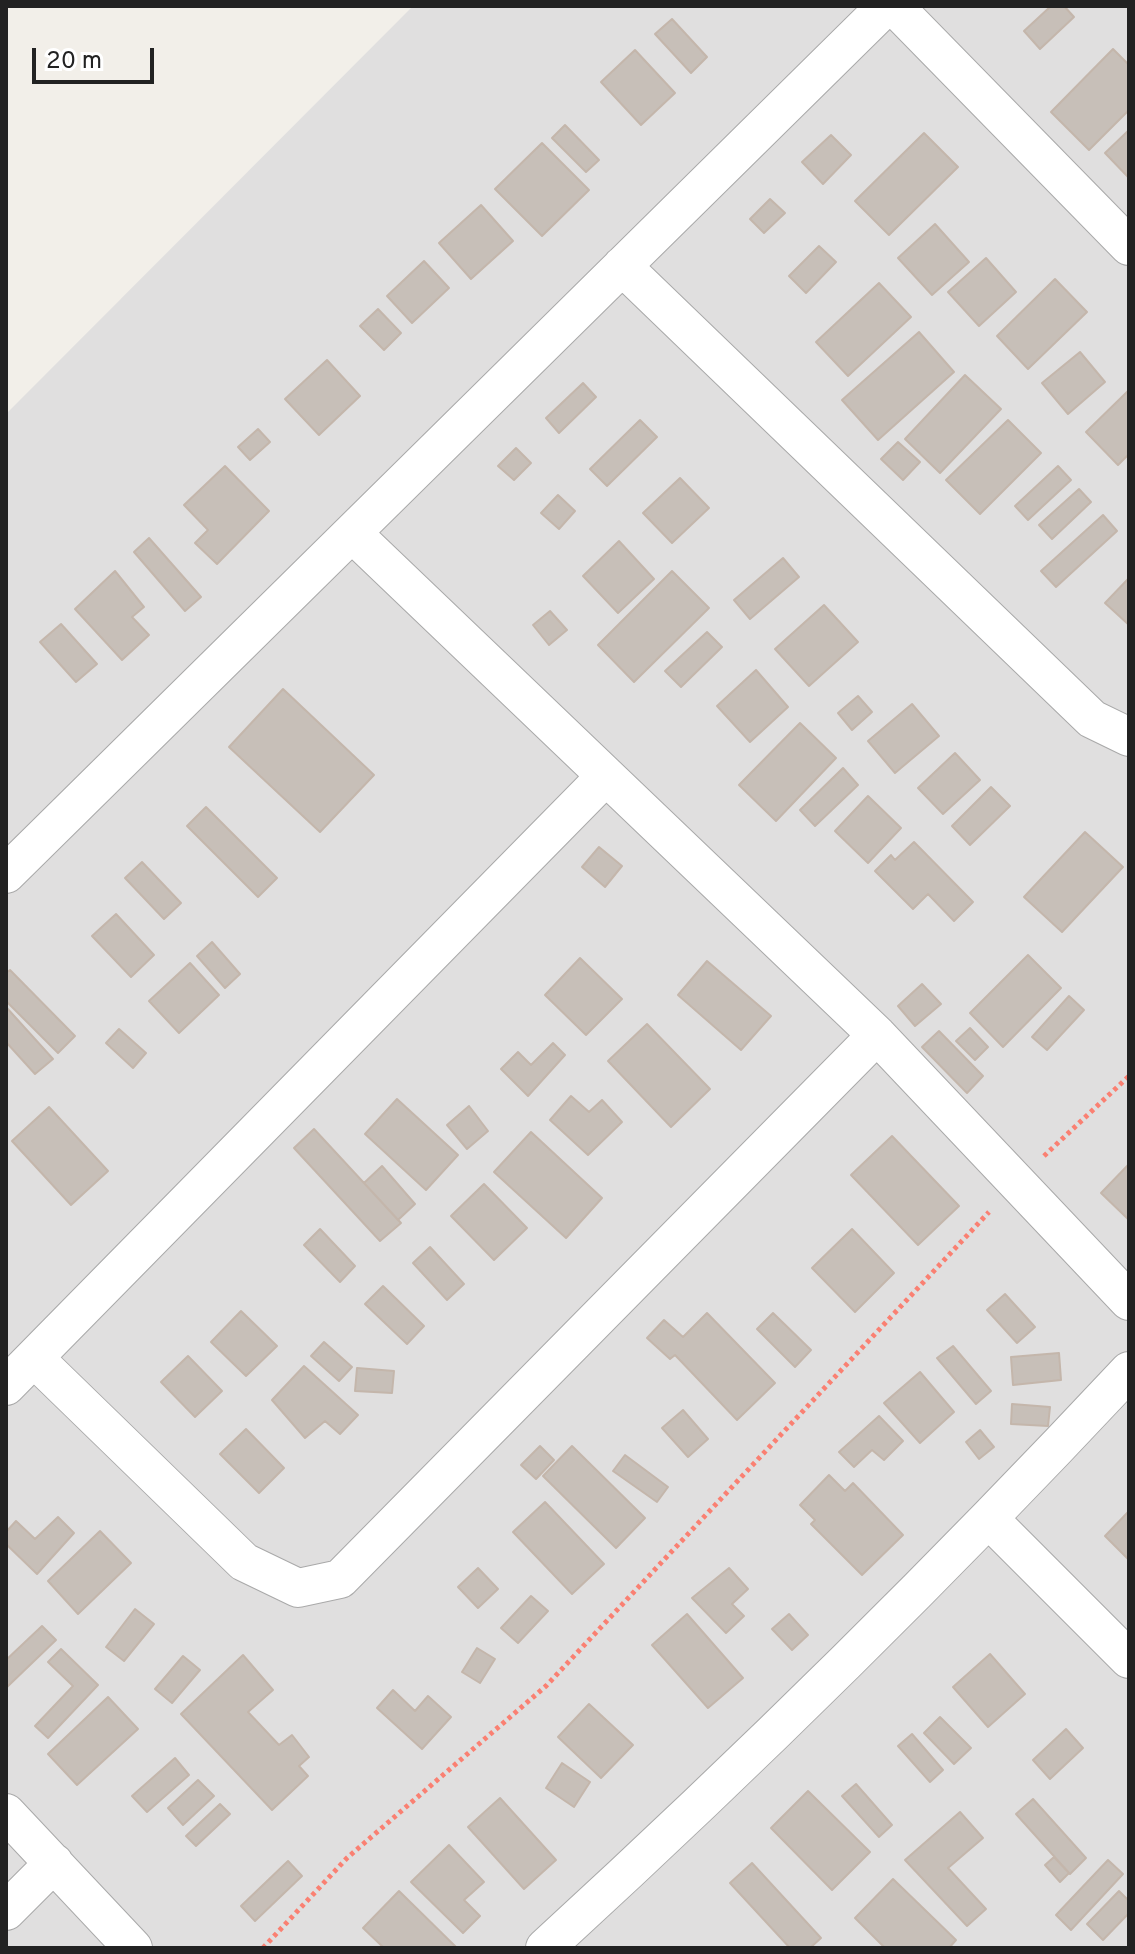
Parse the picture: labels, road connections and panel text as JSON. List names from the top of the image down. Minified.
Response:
{"scale_bar":"20 m"}
